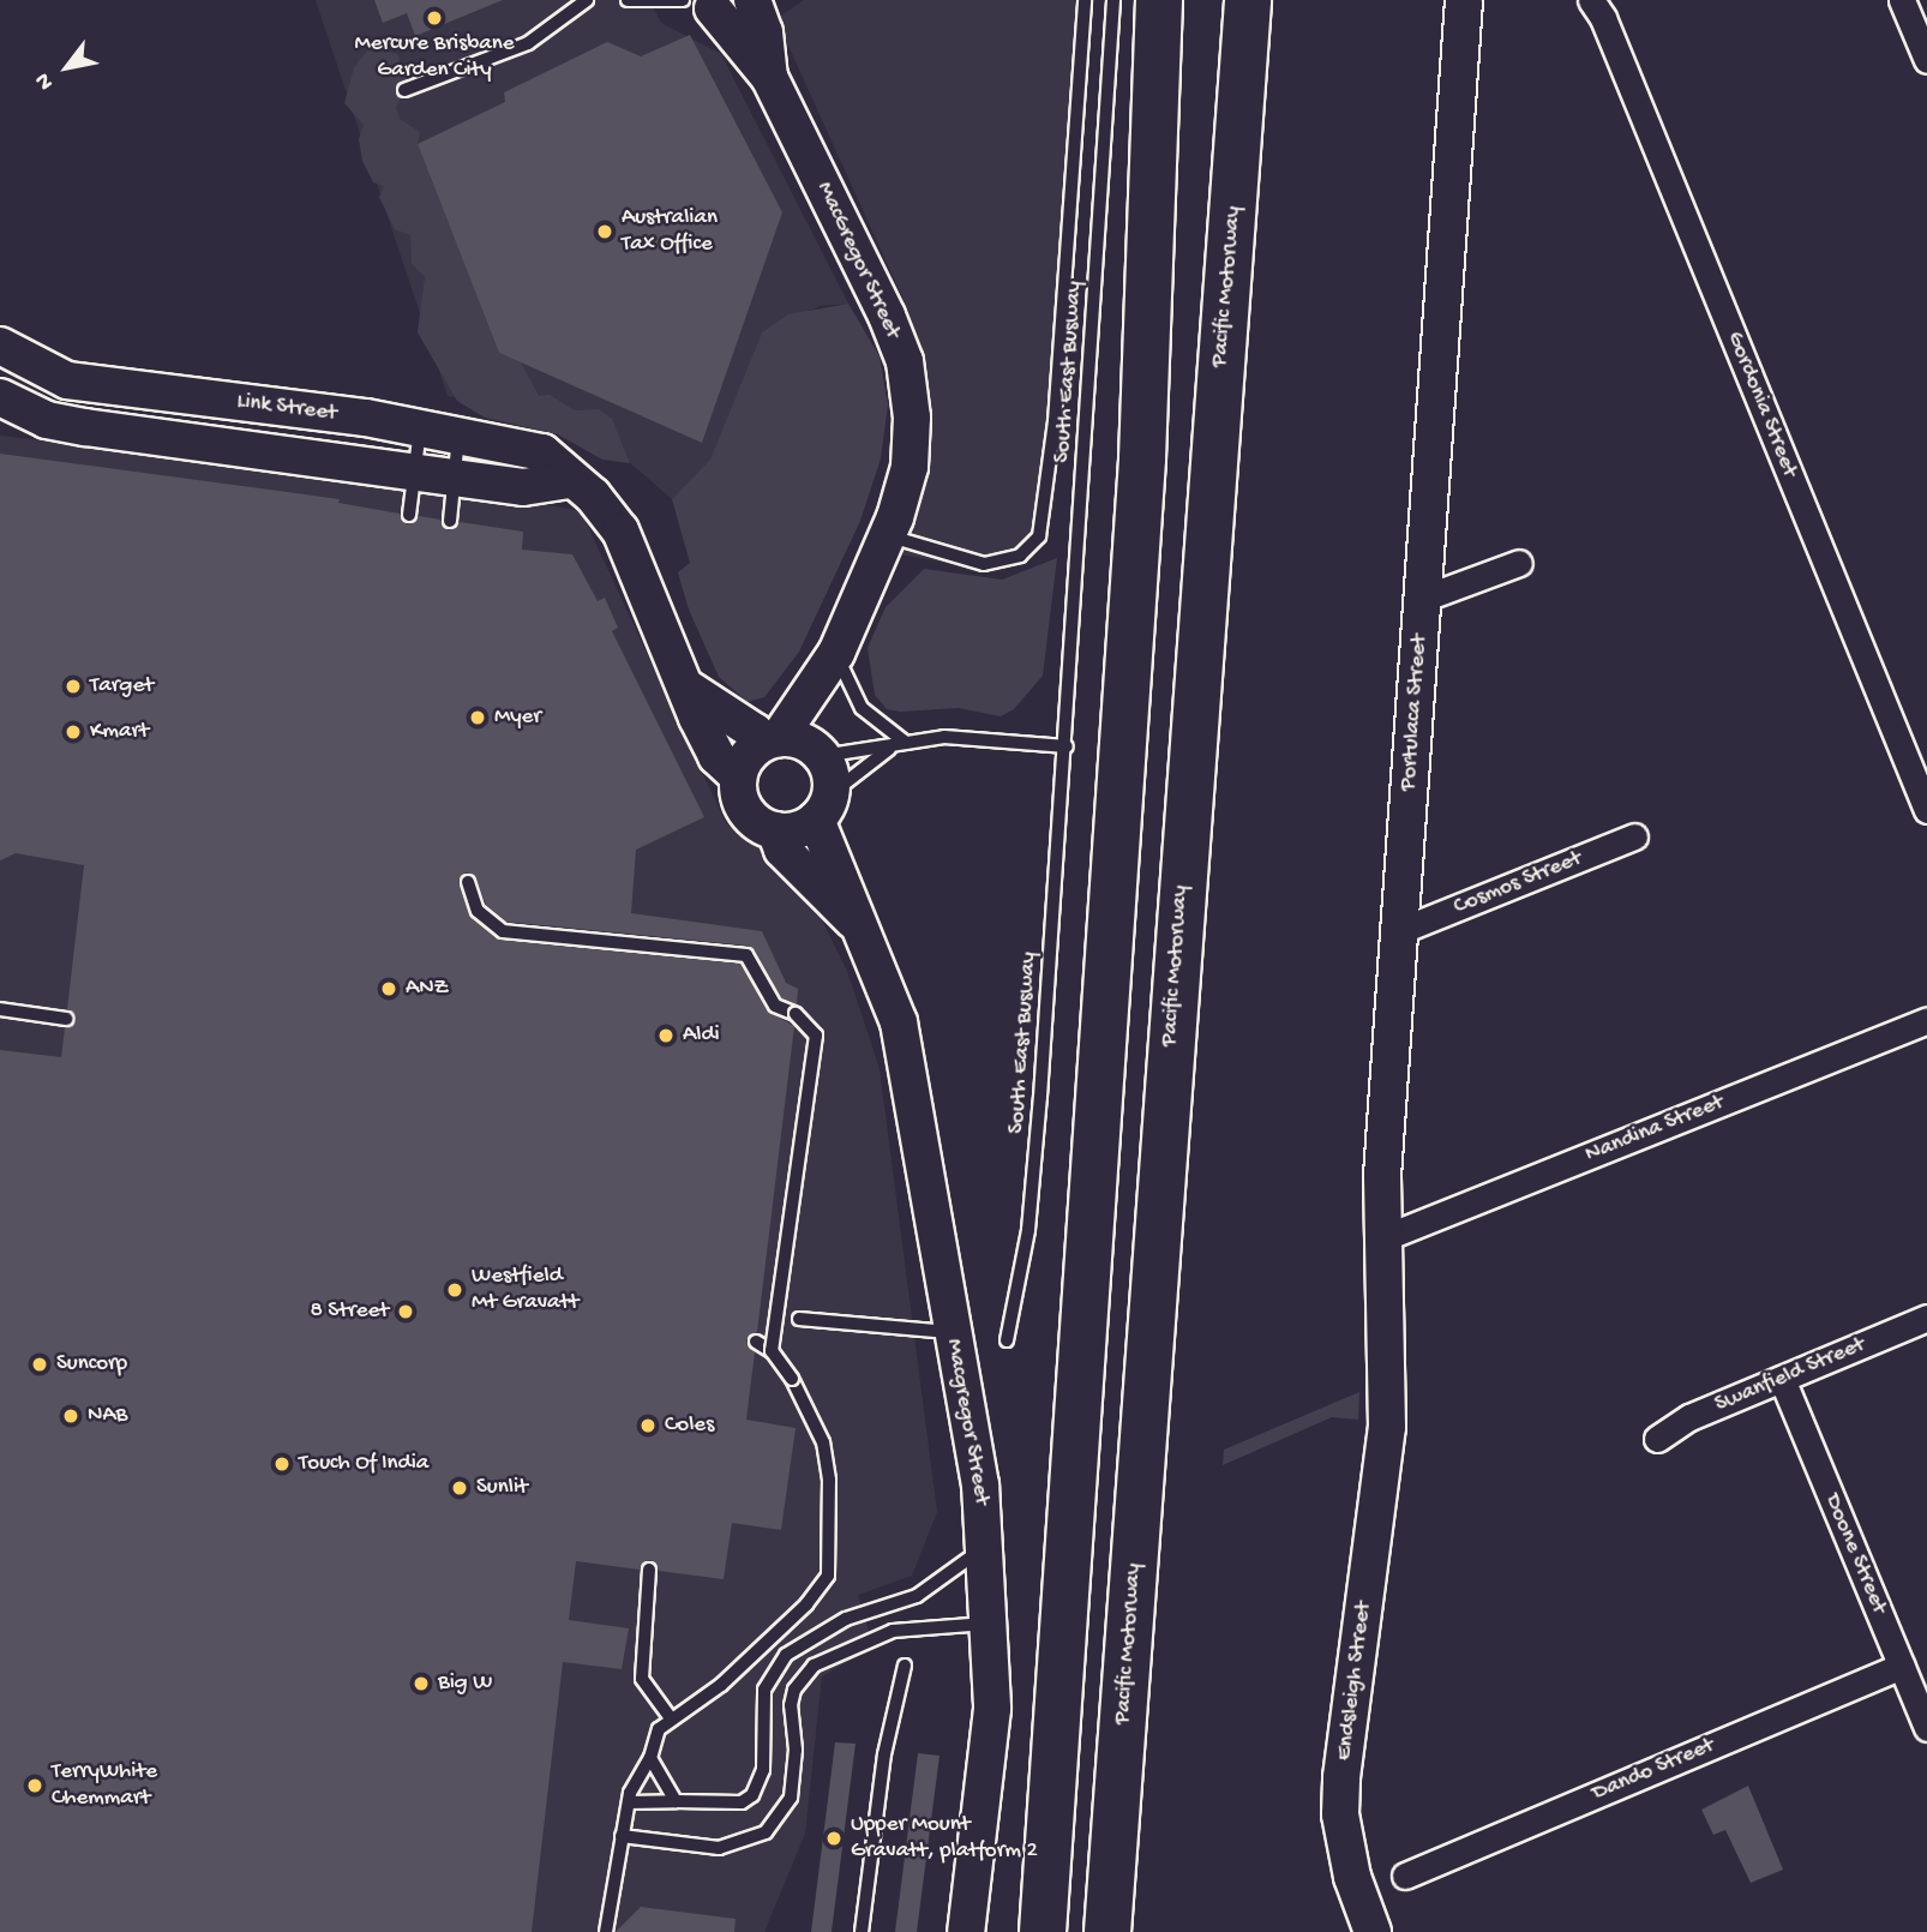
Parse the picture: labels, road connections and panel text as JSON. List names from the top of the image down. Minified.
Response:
{"streets":{"highway":["Pacific Motorway"],"street":["MacGregor Street","Gordonia Street","Link Street","Portulaca Street","Cosmos Street","Nandina Street","Swanfield Street","Macgregor Street","Doone Street","Endsleigh Street","Dando Street"],"lane":["South East Busway"]},"crossings":[["MacGregor Street","Link Street"],["MacGregor Street","Macgregor Street"],["Link Street","Macgregor Street"],["Portulaca Street","Cosmos Street"],["Portulaca Street","Nandina Street"],["Portulaca Street","Endsleigh Street"],["Swanfield Street","Doone Street"],["Doone Street","Dando Street"]],"places":["Mercure Brisbane Garden City","Australian Tax Office","Target","Myer","Kmart","ANZ","Aldi","Westfield Mt Gravatt","8 Street","Suncorp","NAB","Coles","Touch Of India","Sunlit","Big W","TerryWhite Chemmart","Upper Mount Gravatt, platform 2"],"north":"bottom left"}
